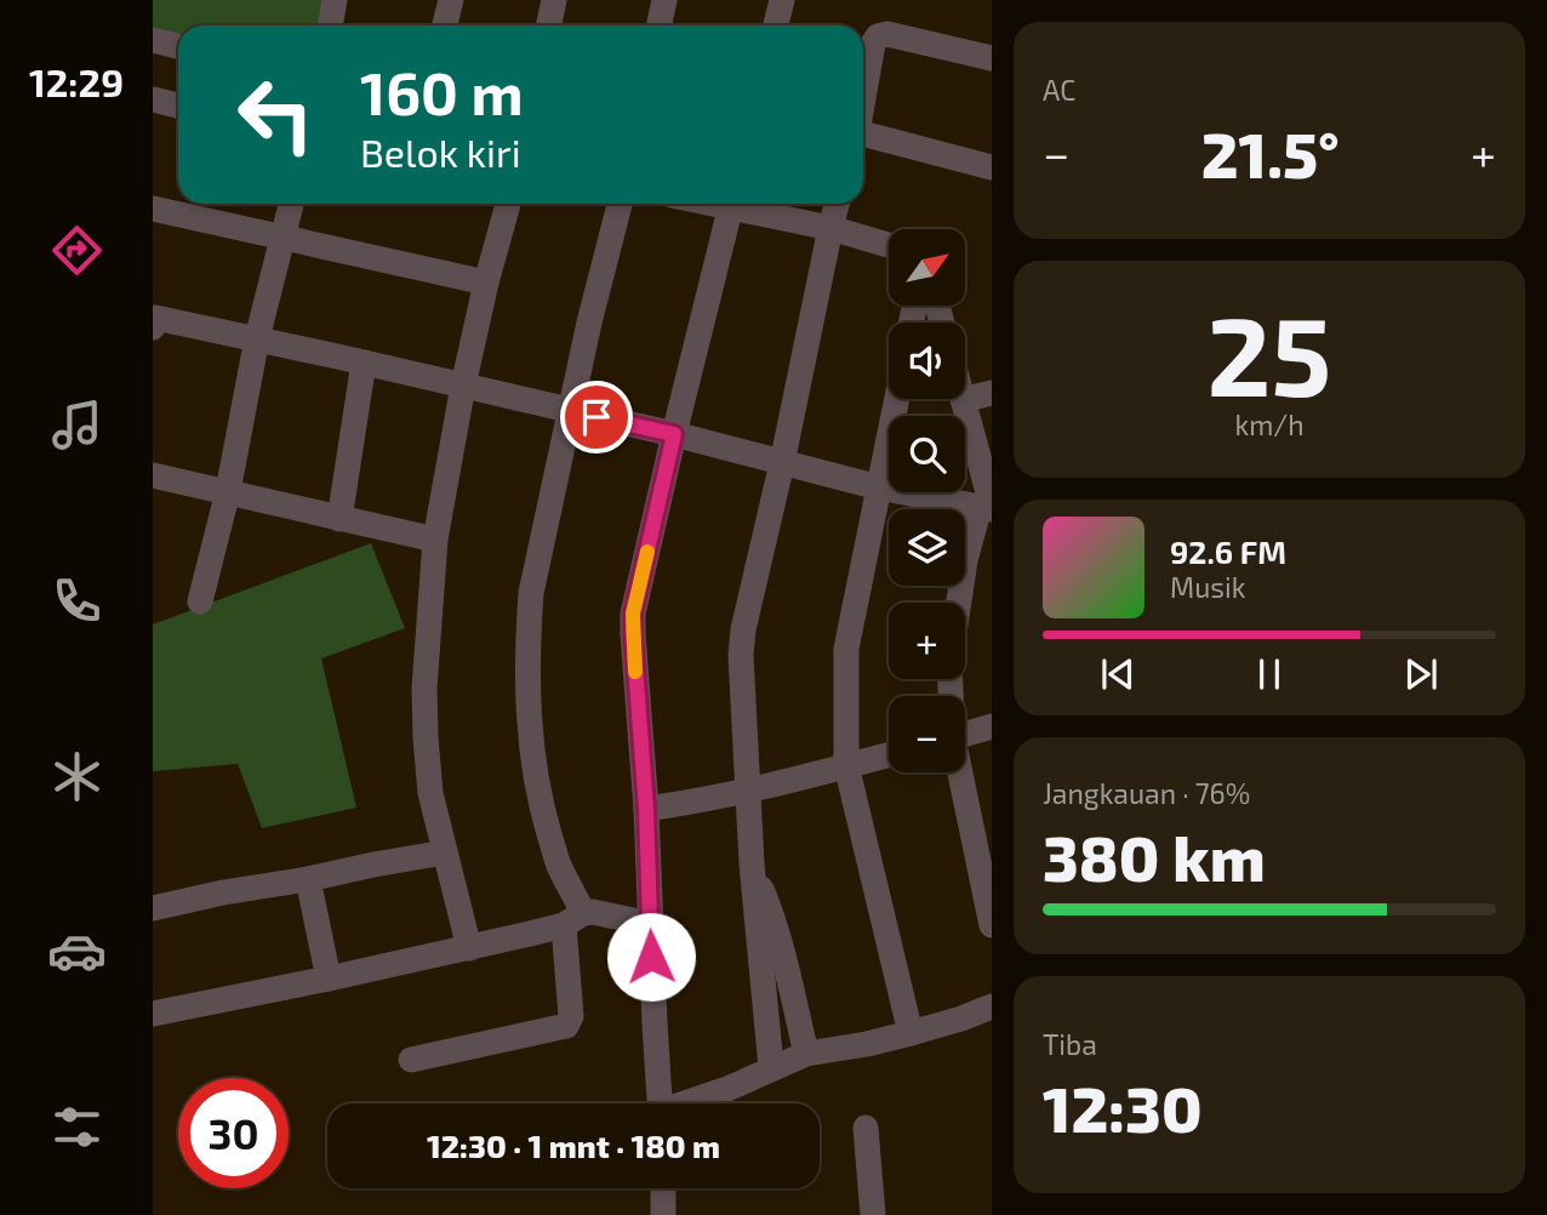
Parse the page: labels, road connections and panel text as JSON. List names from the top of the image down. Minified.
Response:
{"north":"top right","page":{"tabs":"12:29","tile":["AC",["25","km/h"],["Jangkauan · 76%","380 km"],["Tiba","12:30"]],"turn":["160 m","Belok kiri"],"heat":["−","21.5°","+"],"map_buttons":["+","−"],"song":["92.6 FM","Musik"],"limit":"30","trip":"12:30 · 1 mnt · 180 m"}}
